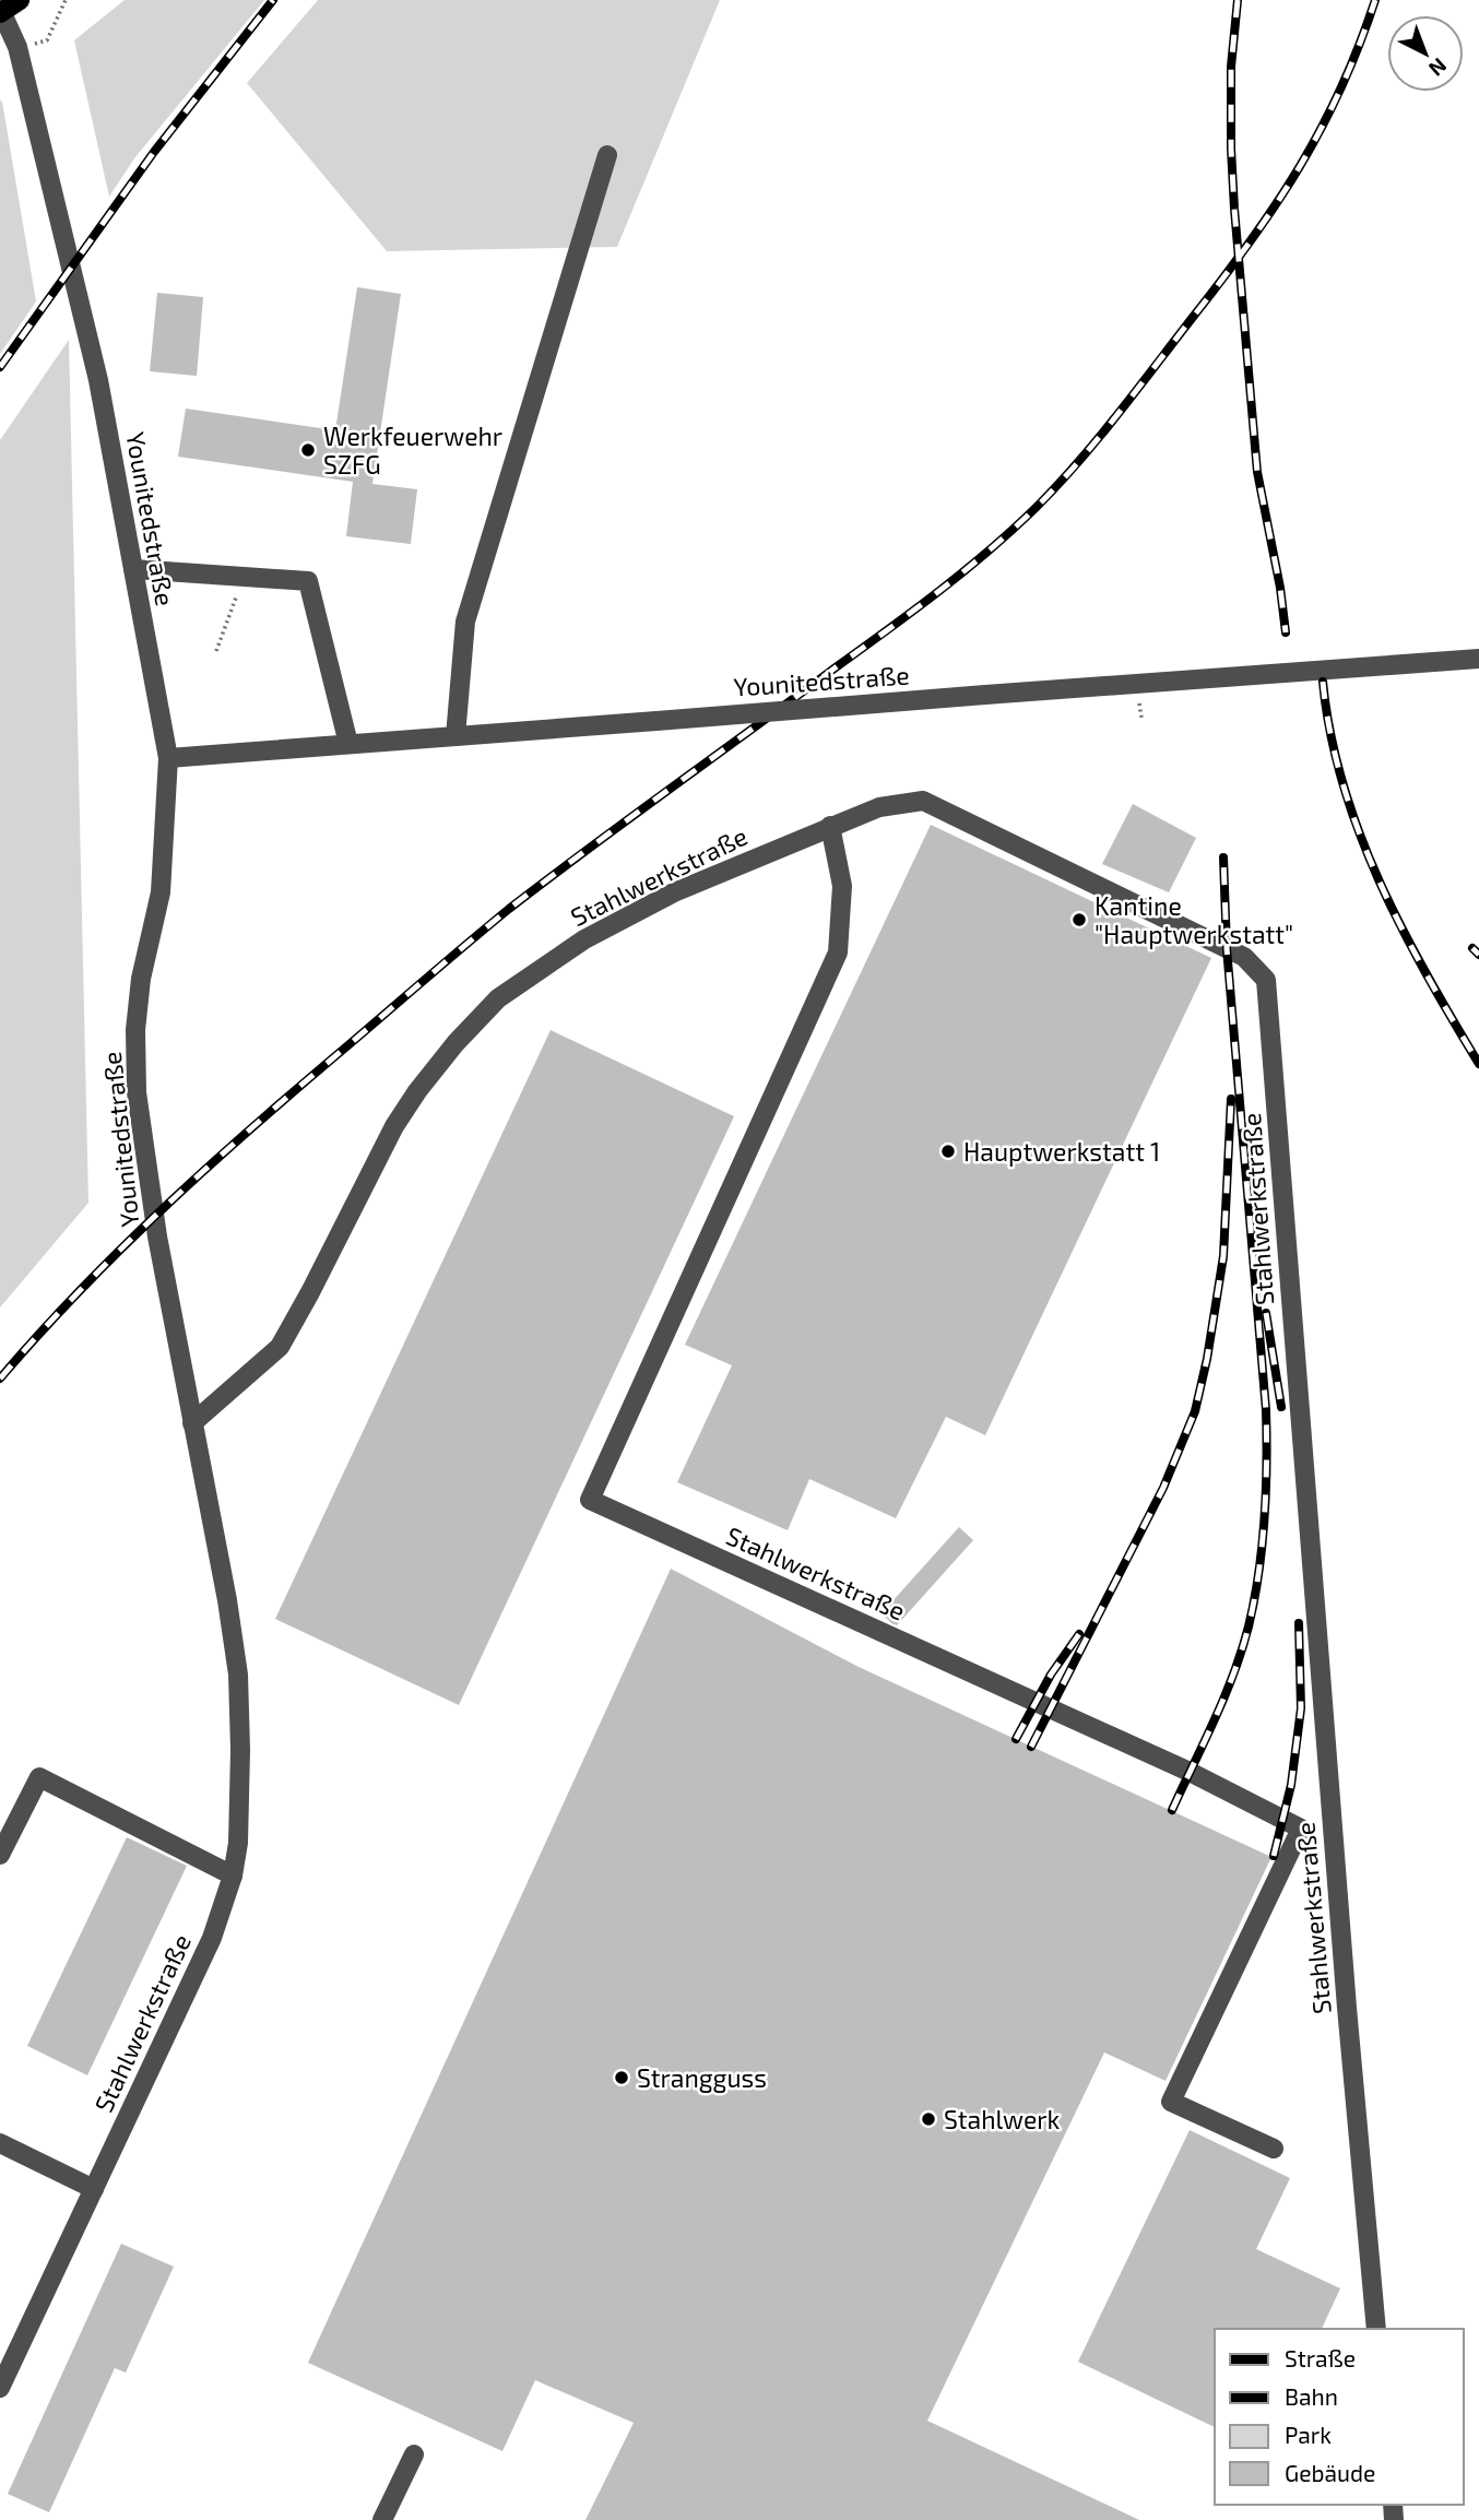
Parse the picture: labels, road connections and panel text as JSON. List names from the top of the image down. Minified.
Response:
{"streets":{"lane":["Younitedstraße","Stahlwerkstraße"]},"crossings":[["Younitedstraße","Stahlwerkstraße"]],"places":["Werkfeuerwehr SZFG","Kantine \"Hauptwerkstatt\"","Hauptwerkstatt 1","Strangguss","Stahlwerk"],"legend":["Straße","Bahn","Park","Gebäude"],"north":"bottom right"}
